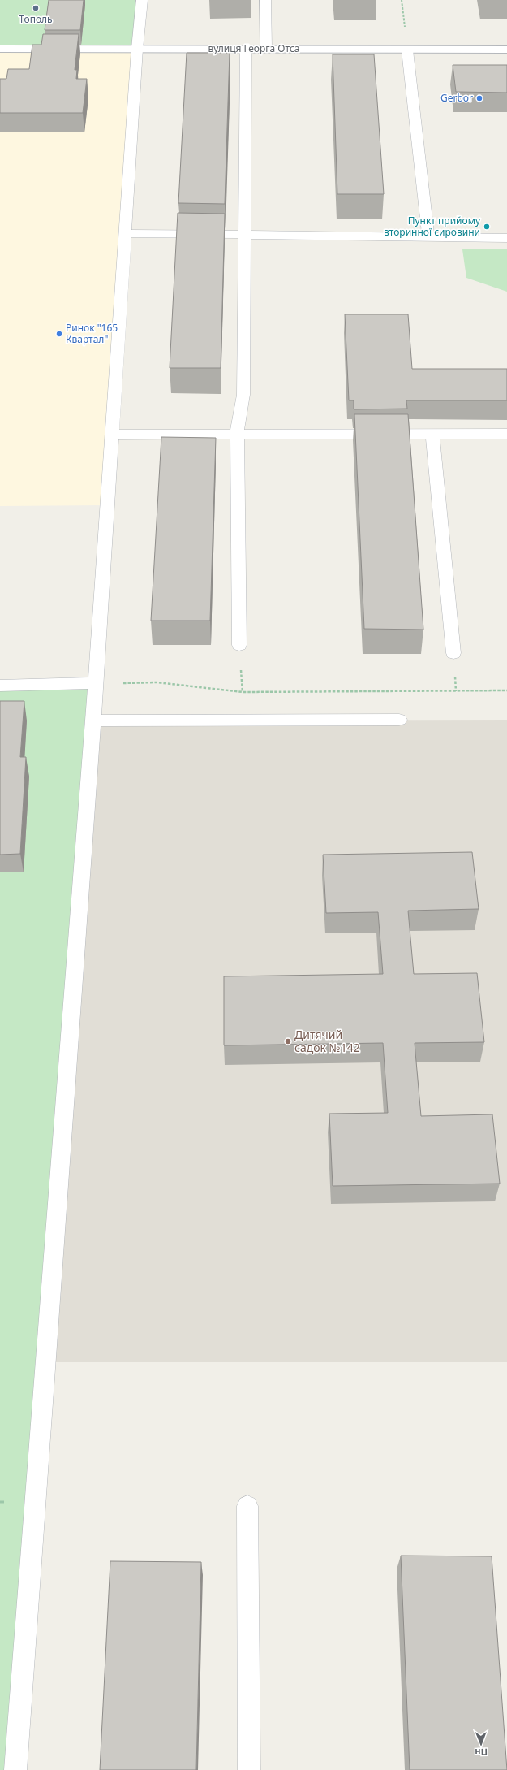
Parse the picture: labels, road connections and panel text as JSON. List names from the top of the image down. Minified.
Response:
{"streets":{"street":["вулиця Георга Отса"]},"places":["Тополь","Gerbor","Пункт прийому вторинної сировини","Ринок \"165 Квартал\"","Дитячий садок №142"],"north":"bottom"}
